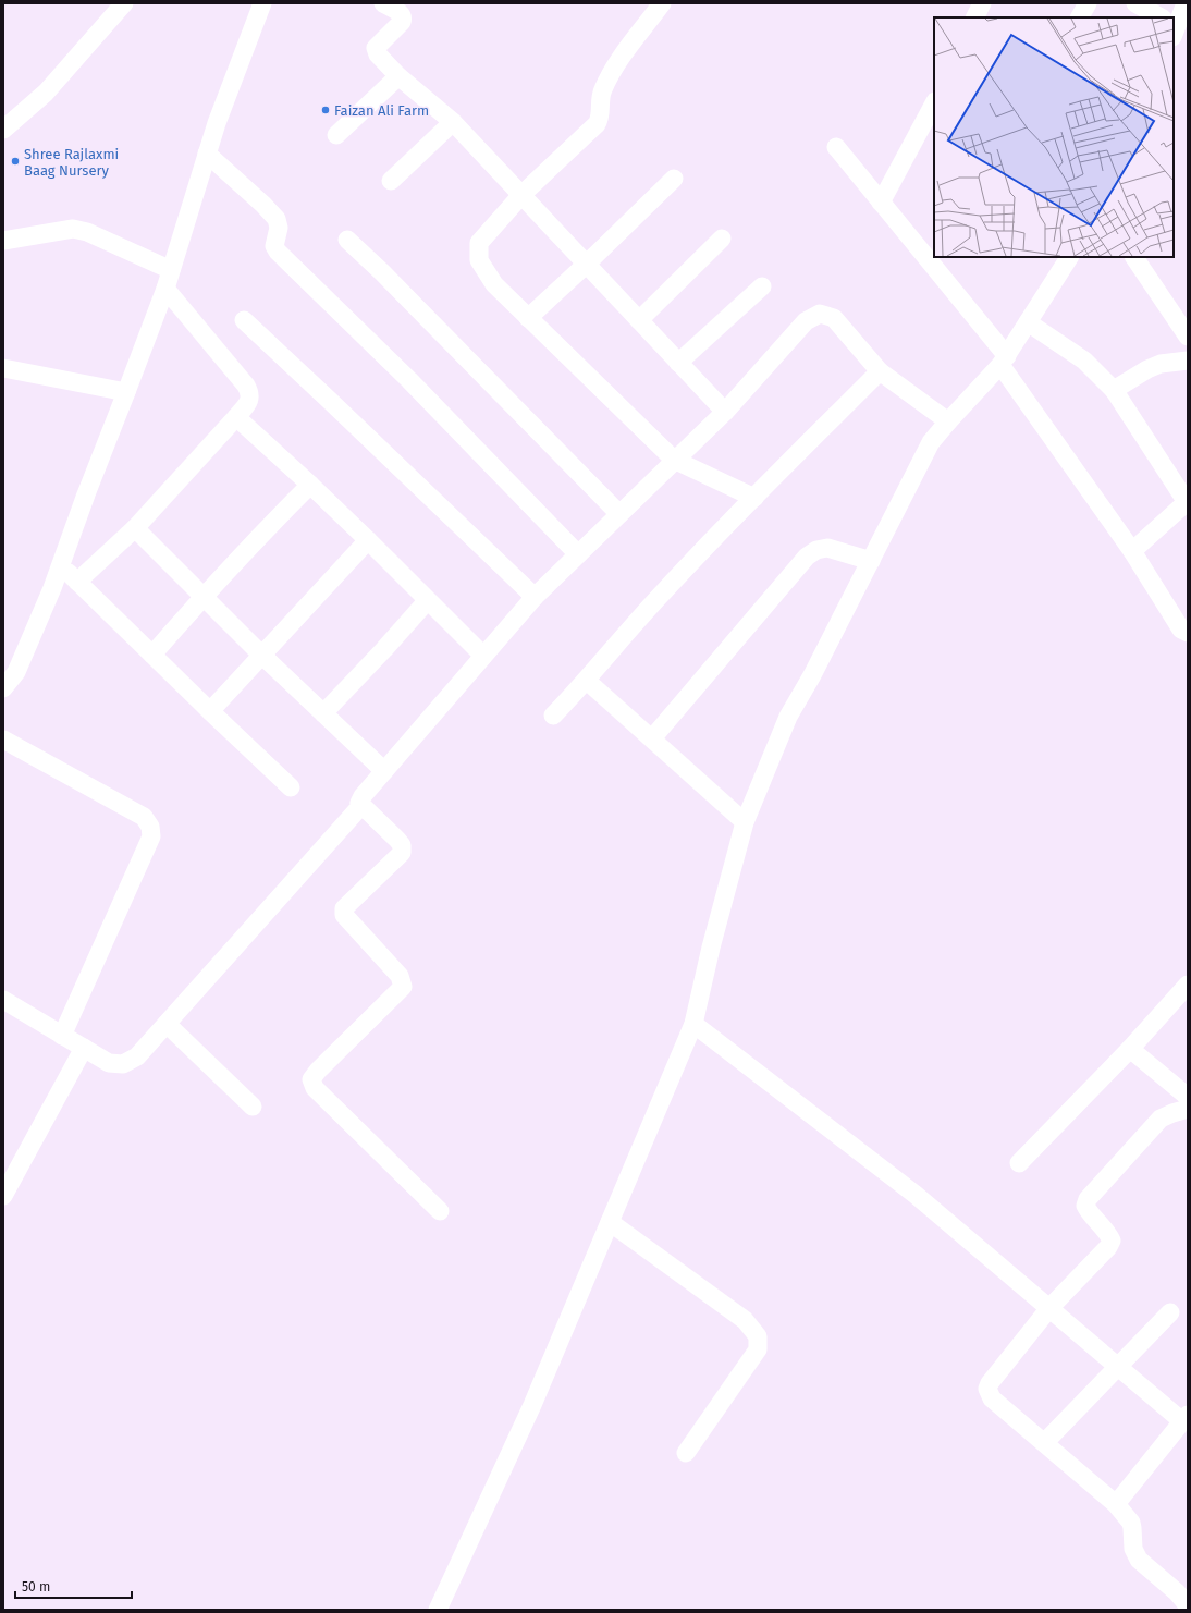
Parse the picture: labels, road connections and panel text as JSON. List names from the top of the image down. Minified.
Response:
{"places":["Faizan Ali Farm","Shree Rajlaxmi Baag Nursery"],"scale_bar":"50 m"}
